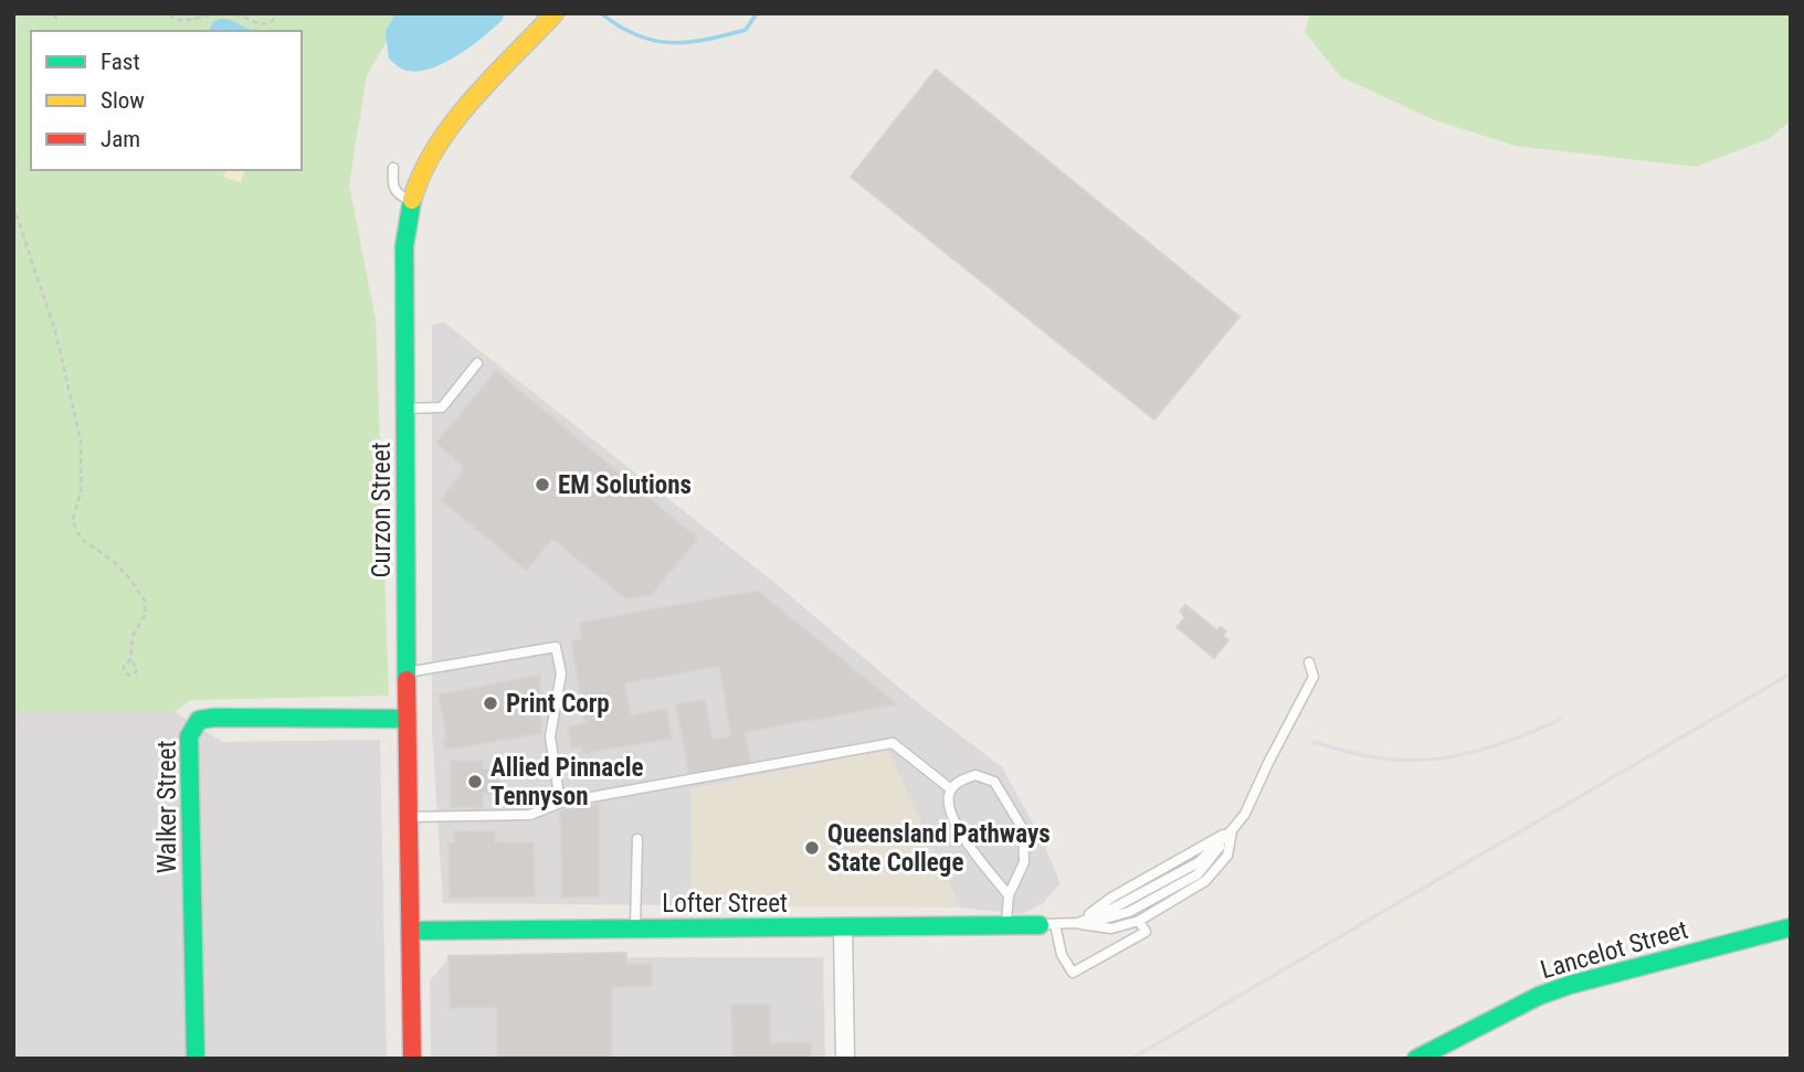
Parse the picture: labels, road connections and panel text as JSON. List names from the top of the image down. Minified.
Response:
{"streets":{"street":["Curzon Street","Walker Street","Lofter Street","Lancelot Street"]},"crossings":[["Curzon Street","Walker Street"],["Curzon Street","Lofter Street"]],"places":["EM Solutions","Print Corp","Allied Pinnacle Tennyson","Queensland Pathways State College"],"legend":["Fast","Slow","Jam"]}
